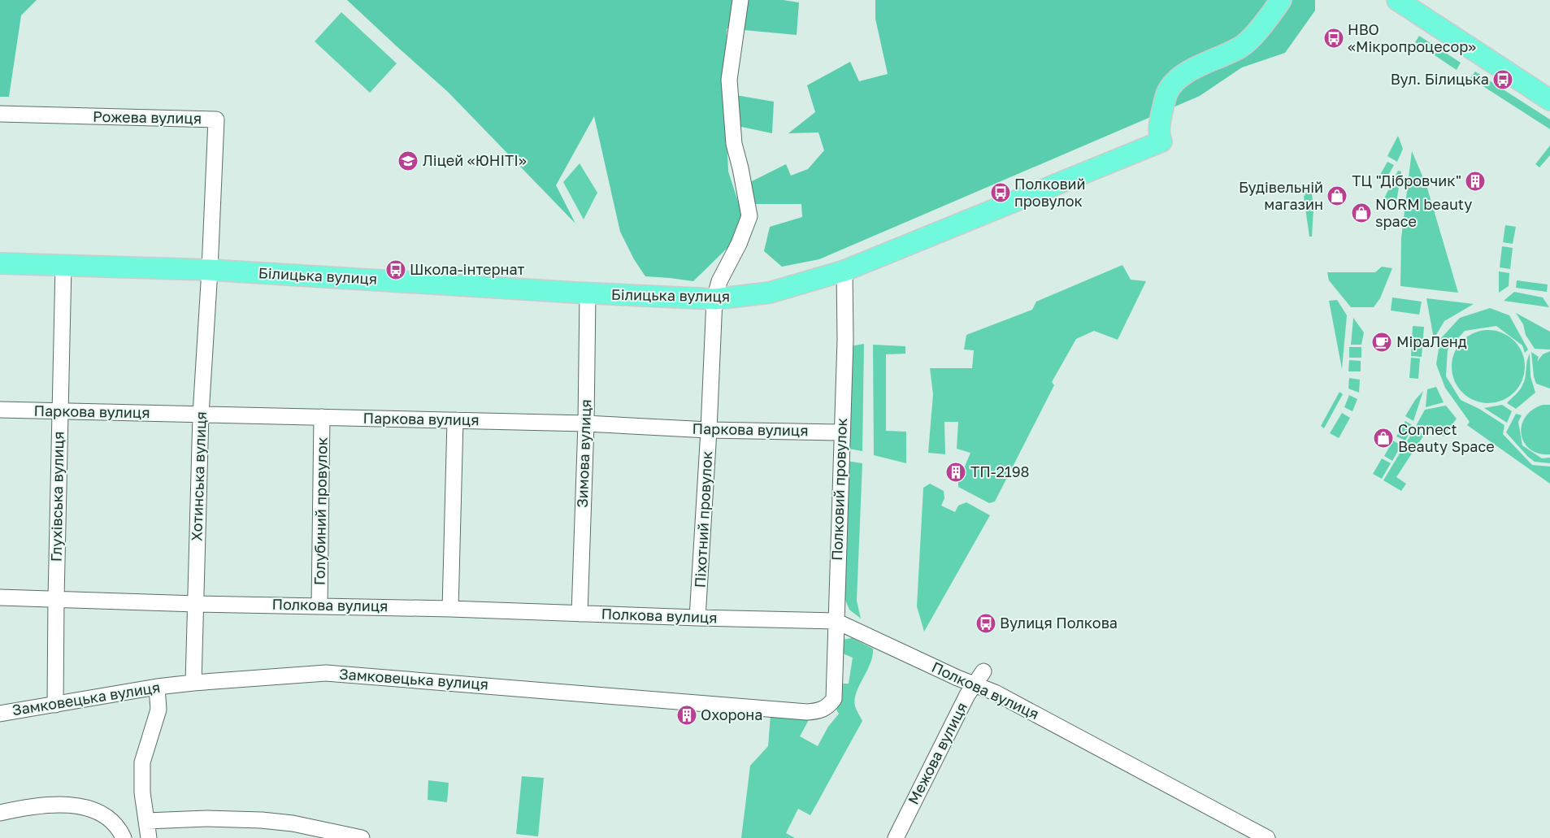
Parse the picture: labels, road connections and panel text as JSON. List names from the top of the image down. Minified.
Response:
{"streets":{"main road":["Білицька вулиця"],"street":["Рожева вулиця","Паркова вулиця","Зимова вулиця","Хотинська вулиця","Полковий провулок","Глухівська вулиця","Голубиний провулок","Піхотний провулок","Полкова вулиця","Замковецька вулиця","Межова вулиця"]},"crossings":[["Рожева вулиця","Білицька вулиця"],["Рожева вулиця","Хотинська вулиця"],["Білицька вулиця","Зимова вулиця"],["Білицька вулиця","Хотинська вулиця"],["Білицька вулиця","Полковий провулок"],["Білицька вулиця","Глухівська вулиця"],["Білицька вулиця","Піхотний провулок"],["Паркова вулиця","Зимова вулиця"],["Паркова вулиця","Хотинська вулиця"],["Паркова вулиця","Полковий провулок"],["Паркова вулиця","Глухівська вулиця"],["Паркова вулиця","Голубиний провулок"],["Паркова вулиця","Піхотний провулок"],["Зимова вулиця","Полкова вулиця"],["Хотинська вулиця","Полкова вулиця"],["Хотинська вулиця","Замковецька вулиця"],["Полковий провулок","Полкова вулиця"],["Полковий провулок","Замковецька вулиця"],["Глухівська вулиця","Полкова вулиця"],["Глухівська вулиця","Замковецька вулиця"],["Голубиний провулок","Полкова вулиця"],["Піхотний провулок","Полкова вулиця"],["Полкова вулиця","Межова вулиця"]],"places":{"bus stop":["НВО «Мікропроцесор»","Вул. Білицька","Полковий провулок","Школа-інтернат","Вулиця Полкова"],"school or university":["Ліцей «ЮНІТІ»"],"building":["ТЦ \"Дібровчик\"","ТП-2198","Охорона"],"shop":["Будівельній магазин","NORM beauty space","Connect Beauty Space"],"cafe":["МіраЛенд"]}}
